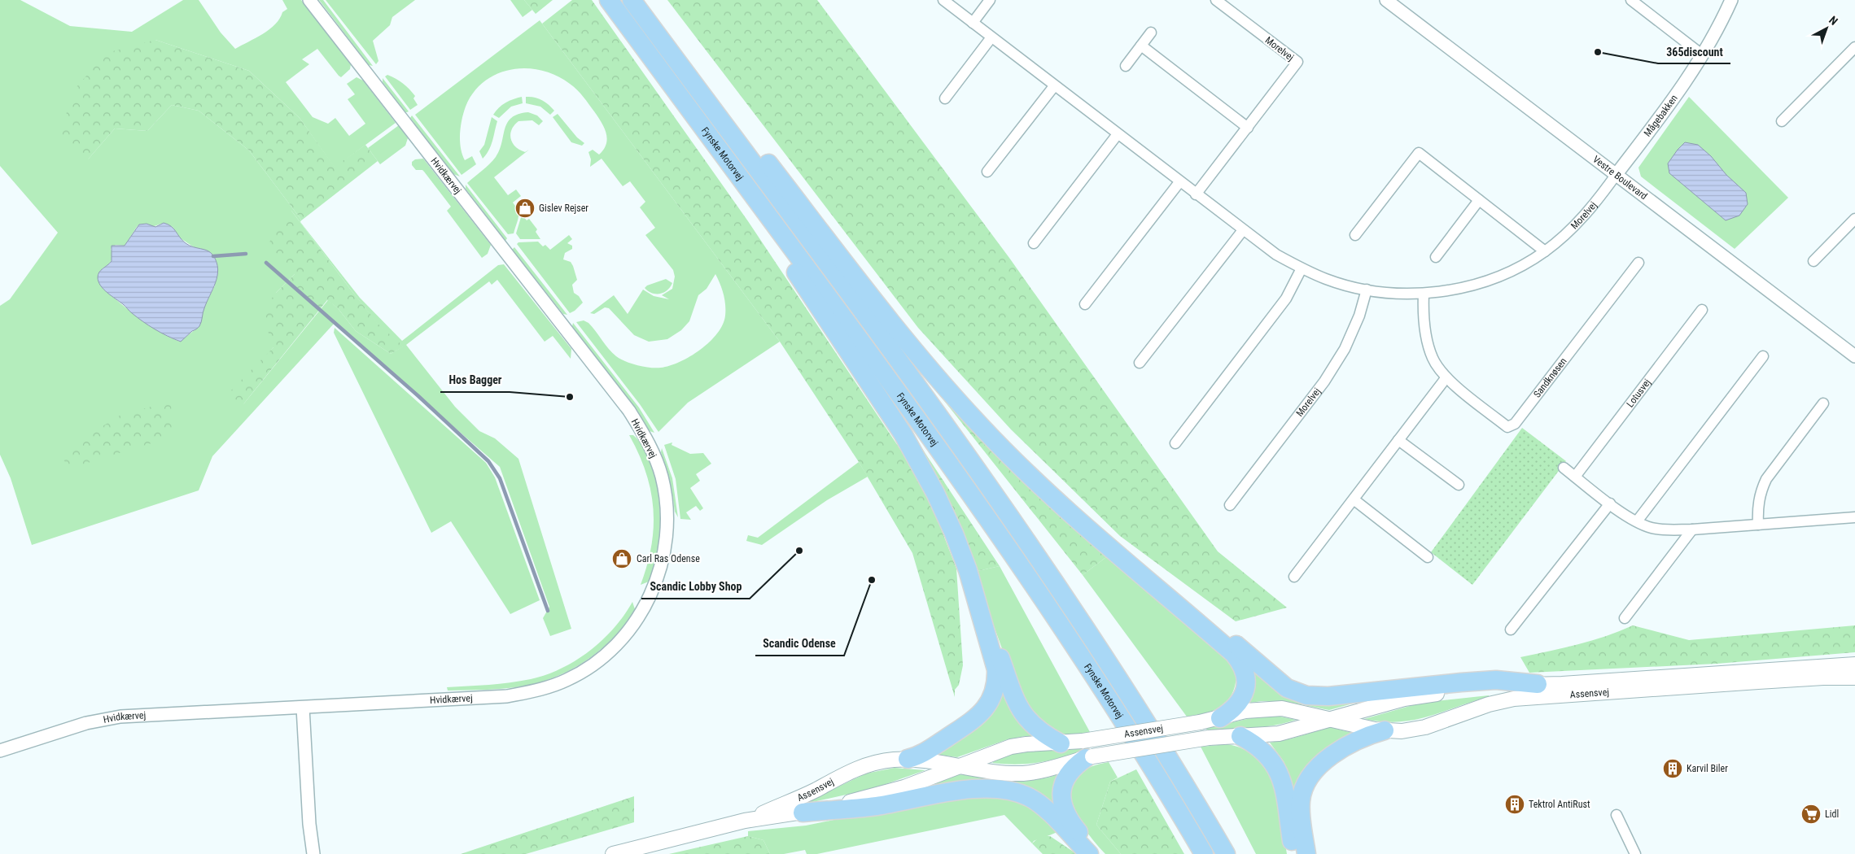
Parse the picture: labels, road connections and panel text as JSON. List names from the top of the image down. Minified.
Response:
{"streets":{"highway":["Fynske Motorvej"],"main road":["Assensvej"],"street":["Morelvej","Mågebakken","Hvidkærvej","Vestre Boulevard","Sandknøsen","Lotusvej"]},"crossings":[["Morelvej","Mågebakken"],["Morelvej","Vestre Boulevard"],["Morelvej","Sandknøsen"],["Mågebakken","Vestre Boulevard"]],"places":{"other":["365discount","Hos Bagger","Scandic Lobby Shop","Scandic Odense"],"shop":["Gislev Rejser","Carl Ras Odense"],"building":["Karvil Biler","Tektrol AntiRust"],"supermarket":["Lidl"]},"north":"top right"}
